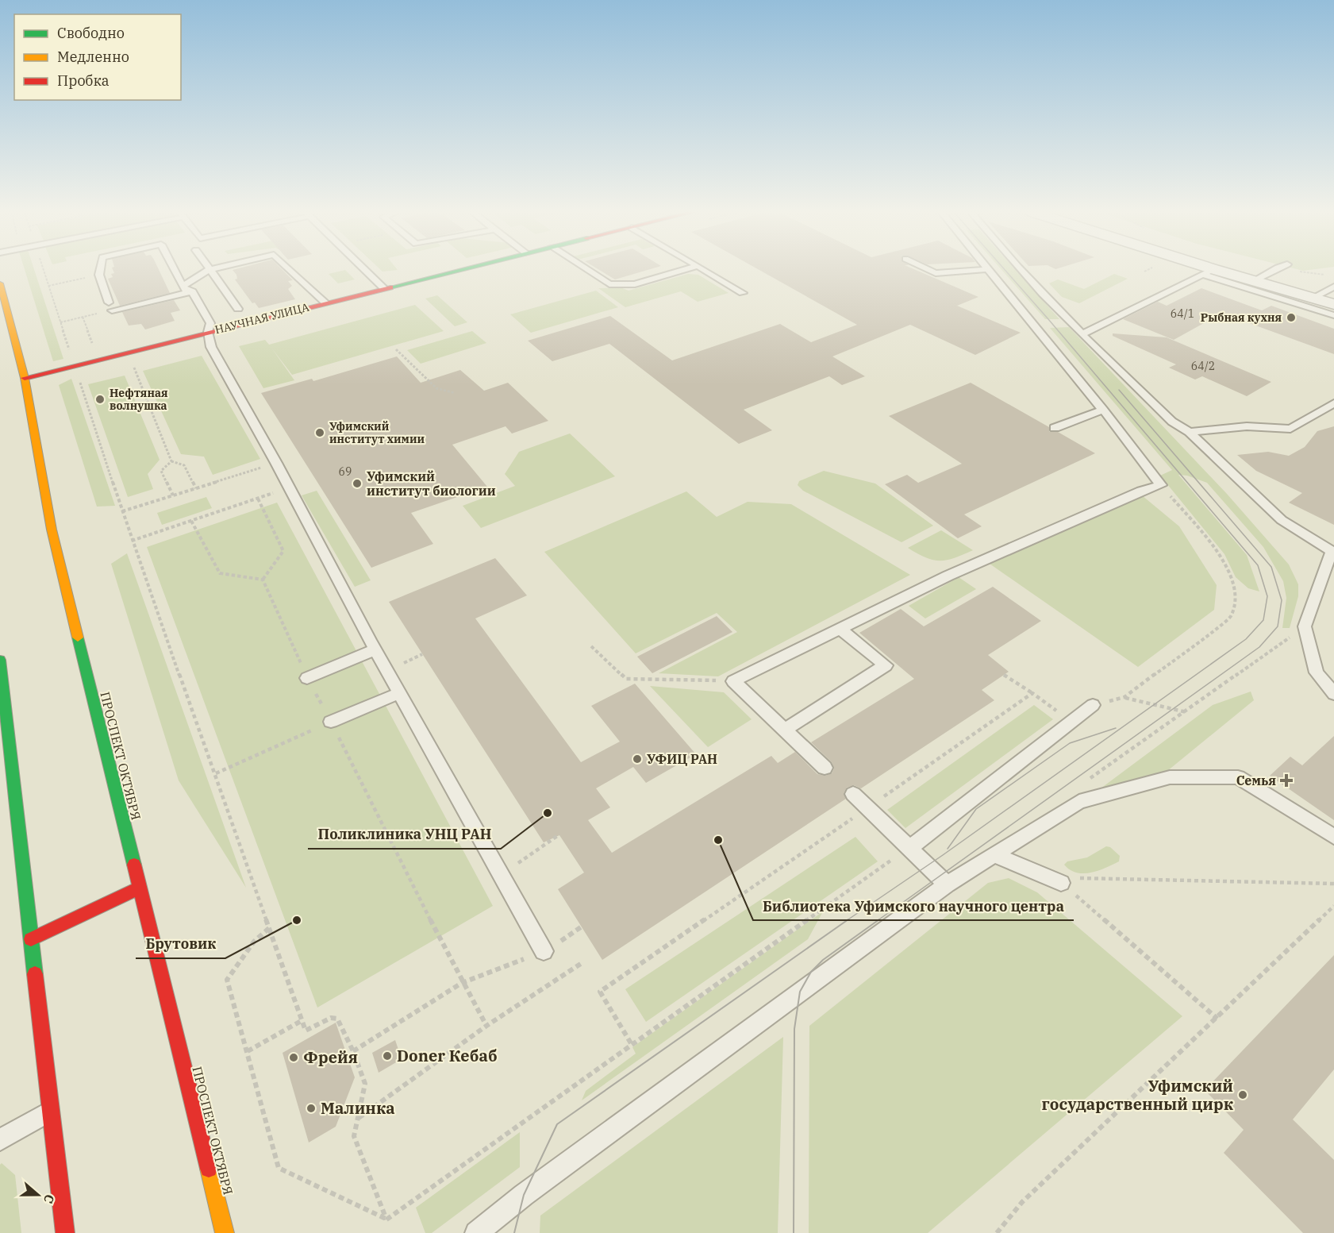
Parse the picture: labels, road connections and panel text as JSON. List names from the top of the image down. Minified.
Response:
{"streets":{"main road":["НАУЧНАЯ УЛИЦА","ПРОСПЕКТ ОКТЯБРЯ"]},"crossings":[["НАУЧНАЯ УЛИЦА","ПРОСПЕКТ ОКТЯБРЯ"]],"places":{"other":["Рыбная кухня","Нефтяная волнушка","Уфимский институт химии","Уфимский институт биологии","УФИЦ РАН","Поликлиника УНЦ РАН","Библиотека Уфимского научного центра","Брутовик","Doner Кебаб","Фрейя","Уфимский государственный цирк","Малинка"],"health":["Семья"]},"house_numbers":["64/1","64/2","69"],"legend":["Свободно","Медленно","Пробка"],"north":"right"}
